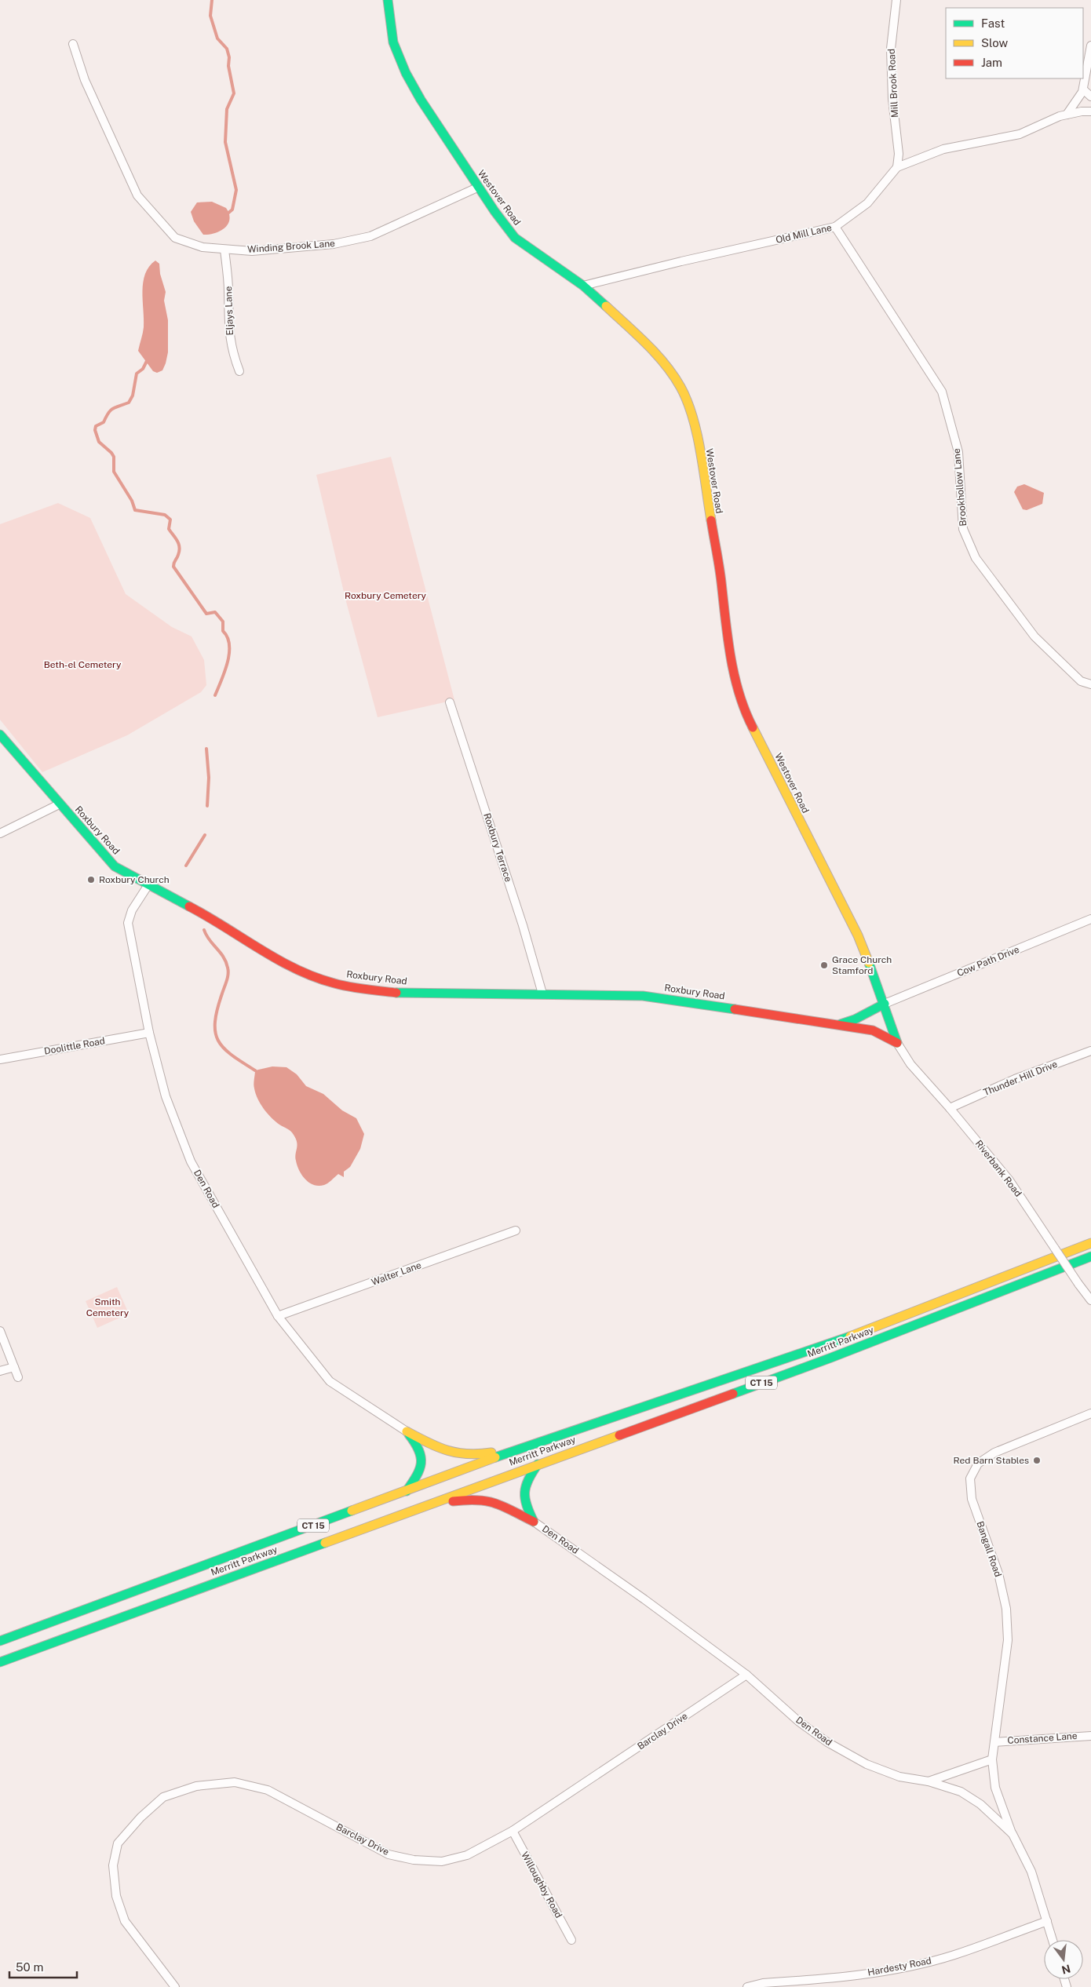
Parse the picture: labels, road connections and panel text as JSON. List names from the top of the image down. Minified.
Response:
{"streets":{"main road":["Westover Road","Roxbury Road","Merritt Parkway","CT 15"],"street":["Mill Brook Road","Old Mill Lane","Winding Brook Lane","Eljays Lane","Brookhollow Lane","Roxbury Terrace","Cow Path Drive","Doolittle Road","Thunder Hill Drive","Riverbank Road","Den Road","Walter Lane","Bangall Road","Barclay Drive","Constance Lane","Willoughby Road","Hardesty Road"]},"crossings":[["Mill Brook Road","Old Mill Lane"],["Westover Road","Old Mill Lane"],["Westover Road","Winding Brook Lane"],["Westover Road","Roxbury Road"],["Westover Road","Cow Path Drive"],["Westover Road","Riverbank Road"],["Old Mill Lane","Brookhollow Lane"],["Winding Brook Lane","Eljays Lane"],["Roxbury Road","Roxbury Terrace"],["Roxbury Road","Cow Path Drive"],["Roxbury Road","Riverbank Road"],["Roxbury Road","Den Road"],["Doolittle Road","Den Road"],["Thunder Hill Drive","Riverbank Road"],["Den Road","Walter Lane"],["Den Road","Bangall Road"],["Den Road","Barclay Drive"],["Den Road","Hardesty Road"],["Bangall Road","Constance Lane"],["Barclay Drive","Willoughby Road"]],"parks":["Roxbury Cemetery","Beth-el Cemetery","Smith Cemetery"],"places":["Roxbury Church","Grace Church Stamford","Red Barn Stables"],"legend":["Fast","Slow","Jam"],"scale_bar":"50 m","north":"bottom"}
